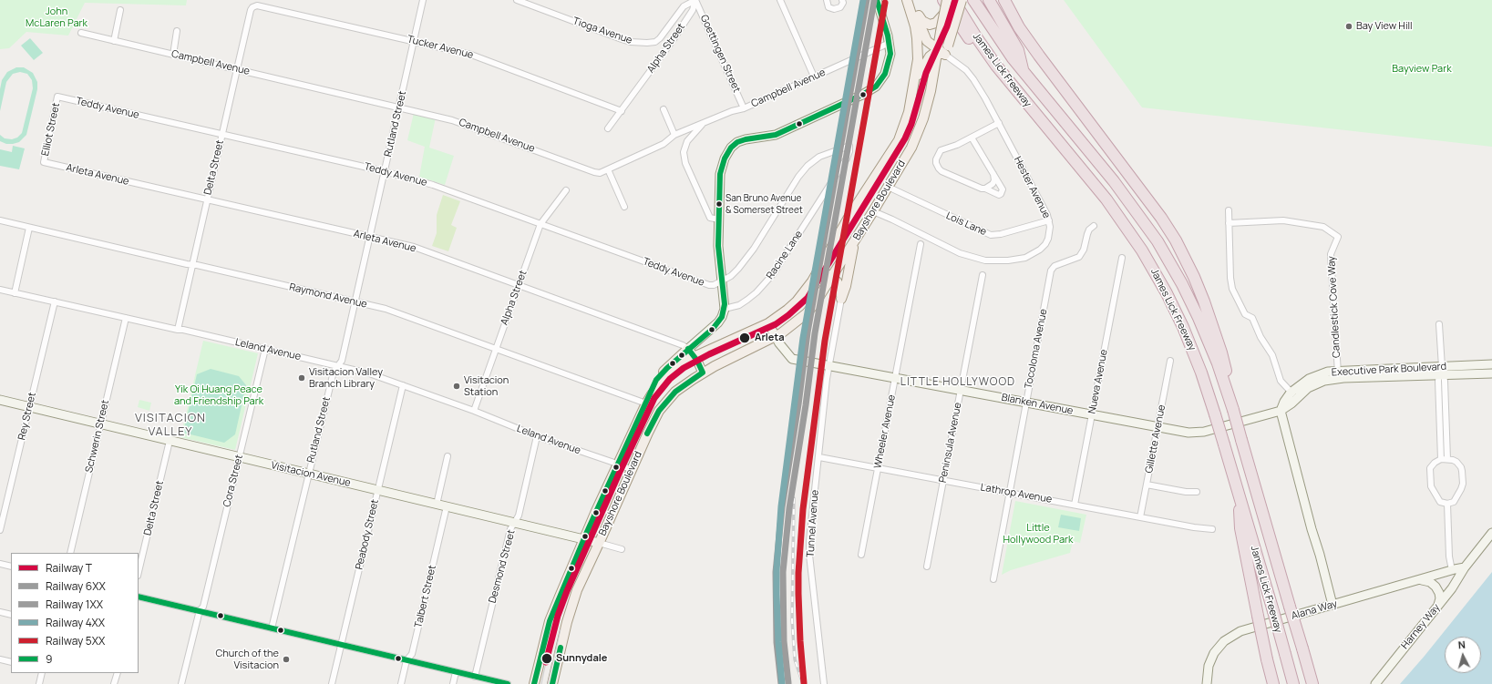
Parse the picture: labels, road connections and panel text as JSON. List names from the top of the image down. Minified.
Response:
{"streets":{"highway":["James Lick Freeway"],"main road":["Bayshore Boulevard"],"street":["Tioga Avenue","Tucker Avenue","Alpha Street","Goettingen Street","Campbell Avenue","Teddy Avenue","Rutland Street","Elliot Street","Delta Street","Arleta Avenue","Hester Avenue","Lois Lane","Racine Lane","Raymond Avenue","Candlestick Cove Way","Tocoloma Avenue","Leland Avenue","Executive Park Boulevard","Nueva Avenue","Blanken Avenue","Rey Street","Wheeler Avenue","Schwerin Street","Gillette Avenue","Peninsula Avenue","Visitacion Avenue","Cora Street","Lathrop Avenue","Tunnel Avenue","Peabody Street","Desmond Street","Talbert Street","Alana Way","Harney Way"]},"crossings":[["Tioga Avenue","Alpha Street"],["Tioga Avenue","Goettingen Street"],["Tucker Avenue","Alpha Street"],["Tucker Avenue","Rutland Street"],["Tucker Avenue","Delta Street"],["Alpha Street","Goettingen Street"],["Alpha Street","Teddy Avenue"],["Alpha Street","Arleta Avenue"],["Alpha Street","Raymond Avenue"],["Alpha Street","Leland Avenue"],["Goettingen Street","Campbell Avenue"],["Campbell Avenue","Rutland Street"],["Campbell Avenue","Delta Street"],["Teddy Avenue","Rutland Street"],["Teddy Avenue","Elliot Street"],["Teddy Avenue","Delta Street"],["Teddy Avenue","Racine Lane"],["Rutland Street","Arleta Avenue"],["Rutland Street","Raymond Avenue"],["Rutland Street","Leland Avenue"],["Rutland Street","Visitacion Avenue"],["Elliot Street","Arleta Avenue"],["Delta Street","Arleta Avenue"],["Delta Street","Raymond Avenue"],["Delta Street","Leland Avenue"],["Delta Street","Visitacion Avenue"],["Arleta Avenue","Bayshore Boulevard"],["Hester Avenue","Bayshore Boulevard"],["Hester Avenue","Lois Lane"],["Bayshore Boulevard","Lois Lane"],["Bayshore Boulevard","Raymond Avenue"],["Bayshore Boulevard","Leland Avenue"],["Bayshore Boulevard","Blanken Avenue"],["Bayshore Boulevard","Visitacion Avenue"],["Candlestick Cove Way","Executive Park Boulevard"],["Tocoloma Avenue","Blanken Avenue"],["Tocoloma Avenue","Lathrop Avenue"],["Leland Avenue","Rey Street"],["Leland Avenue","Schwerin Street"],["Leland Avenue","Cora Street"],["Leland Avenue","Peabody Street"],["Leland Avenue","Desmond Street"],["Executive Park Boulevard","Blanken Avenue"],["Nueva Avenue","Blanken Avenue"],["Nueva Avenue","Lathrop Avenue"],["Blanken Avenue","Wheeler Avenue"],["Blanken Avenue","Gillette Avenue"],["Blanken Avenue","Peninsula Avenue"],["Blanken Avenue","Tunnel Avenue"],["Rey Street","Visitacion Avenue"],["Wheeler Avenue","Lathrop Avenue"],["Schwerin Street","Visitacion Avenue"],["Gillette Avenue","Lathrop Avenue"],["Peninsula Avenue","Lathrop Avenue"],["Visitacion Avenue","Cora Street"],["Visitacion Avenue","Peabody Street"],["Visitacion Avenue","Desmond Street"],["Visitacion Avenue","Talbert Street"],["Lathrop Avenue","Tunnel Avenue"]],"districts":["LITTLE HOLLYWOOD","VISITACION VALLEY"],"parks":["John McLaren Park","Bayview Park","Yik Oi Huang Peace and Friendship Park","Little Hollywood Park"],"places":["Bay View Hill","San Bruno Avenue & Somerset Street","Arleta","Visitacion Valley Branch Library","Visitacion Station","Sunnydale","Church of the Visitacion"],"lines":["rail line T","rail line 6XX","rail line 4XX","transit line 9","rail line 1XX","rail line 5XX"],"legend":["Railway T","Railway 6XX","Railway 1XX","Railway 4XX","Railway 5XX","9"],"north":"top"}
